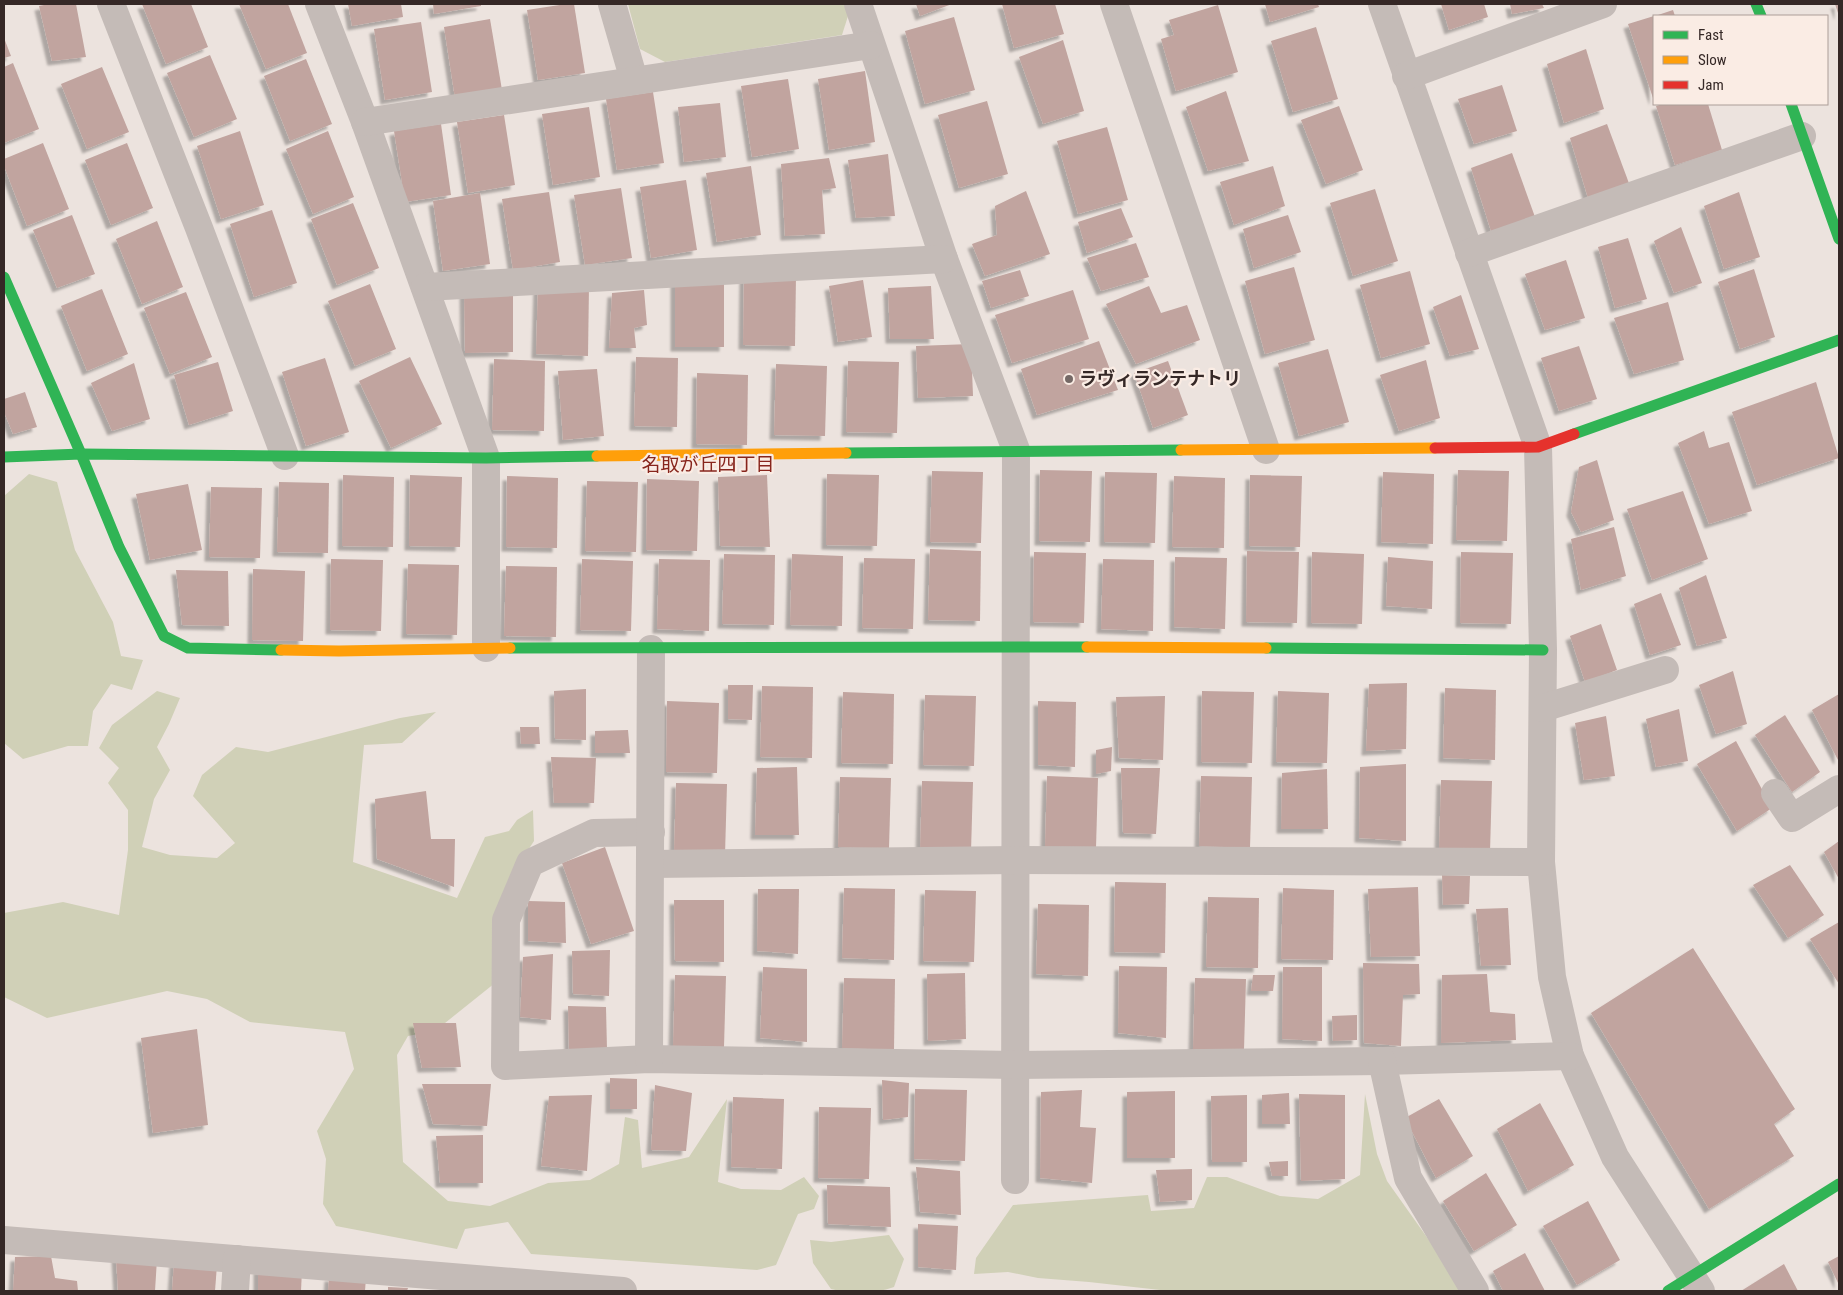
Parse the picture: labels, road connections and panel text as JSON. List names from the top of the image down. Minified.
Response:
{"districts":["名取が丘四丁目"],"places":["ラヴィランテナトリ"],"legend":["Fast","Slow","Jam"]}
